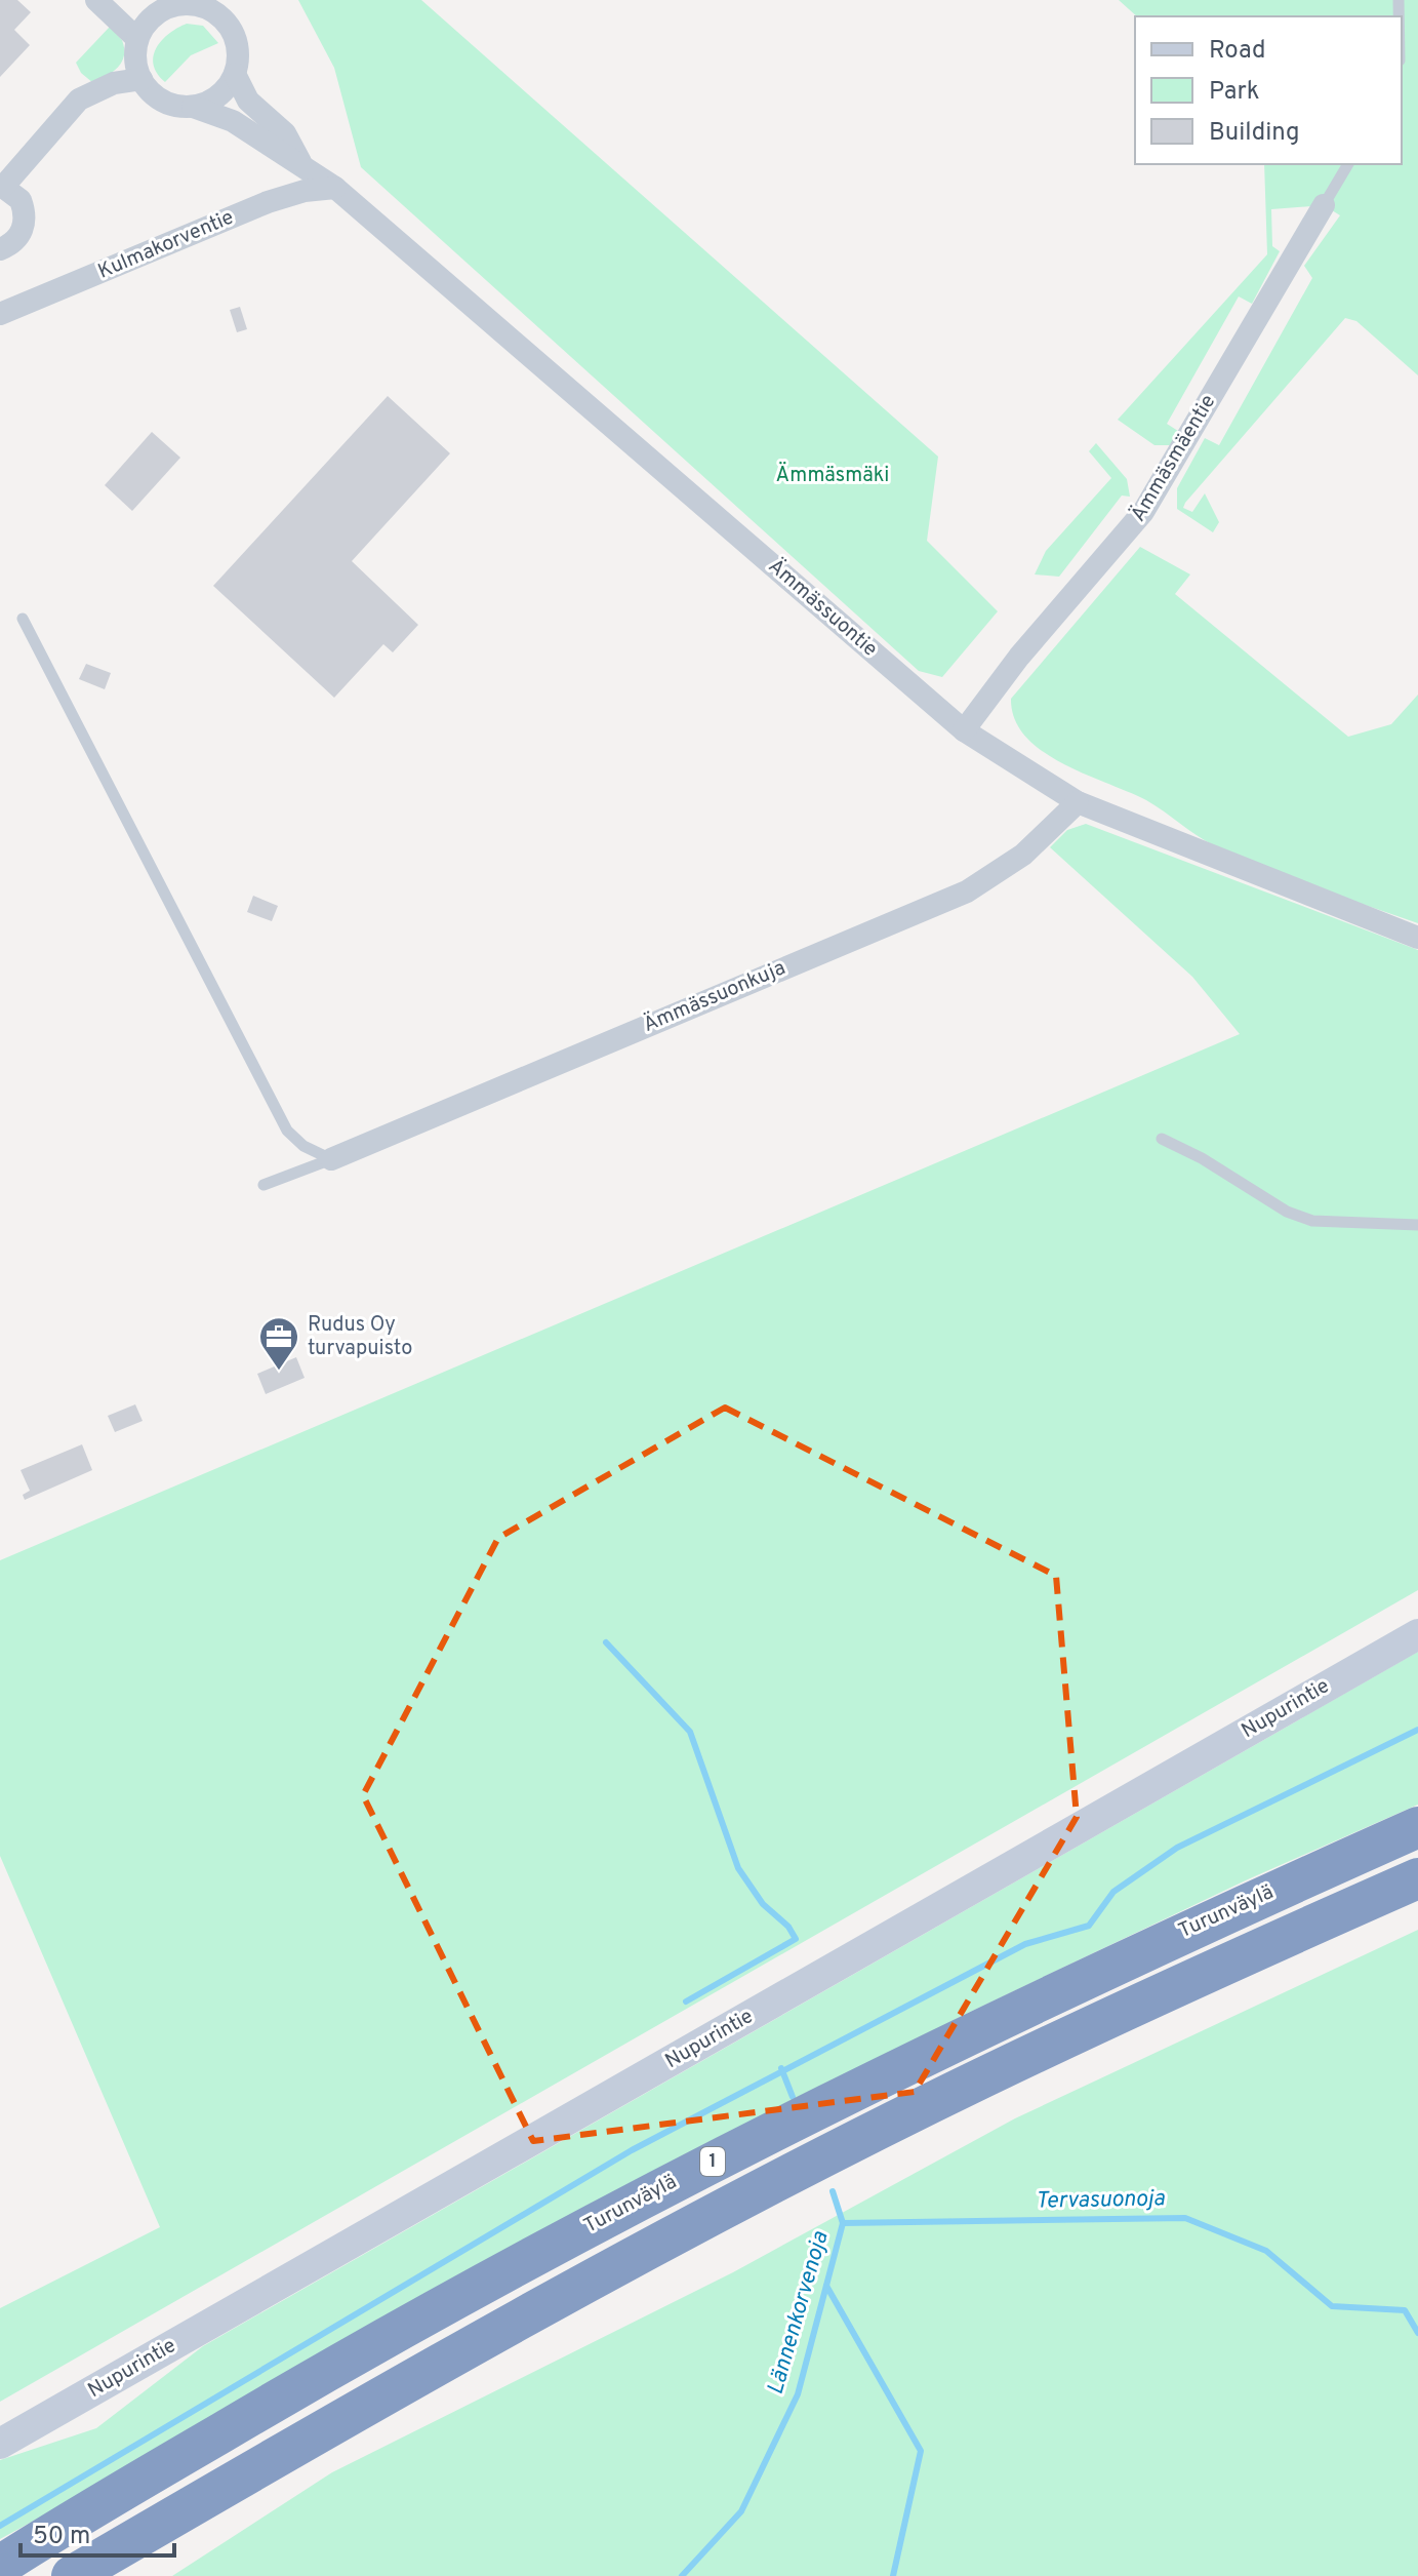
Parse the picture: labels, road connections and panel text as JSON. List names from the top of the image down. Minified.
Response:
{"streets":{"highway":["Turunväylä","1"],"main road":["Nupurintie"],"street":["Kulmakorventie","Ämmäsmäentie","Ämmässuontie","Ämmässuonkuja"]},"crossings":[["Kulmakorventie","Ämmässuontie"],["Ämmäsmäentie","Ämmässuontie"],["Ämmässuontie","Ämmässuonkuja"]],"water":["Tervasuonoja","Lännenkorvenoja"],"parks":["Ämmäsmäki"],"places":{"office":["Rudus Oy turvapuisto"]},"legend":["Road","Park","Building"],"scale_bar":"50 m"}
